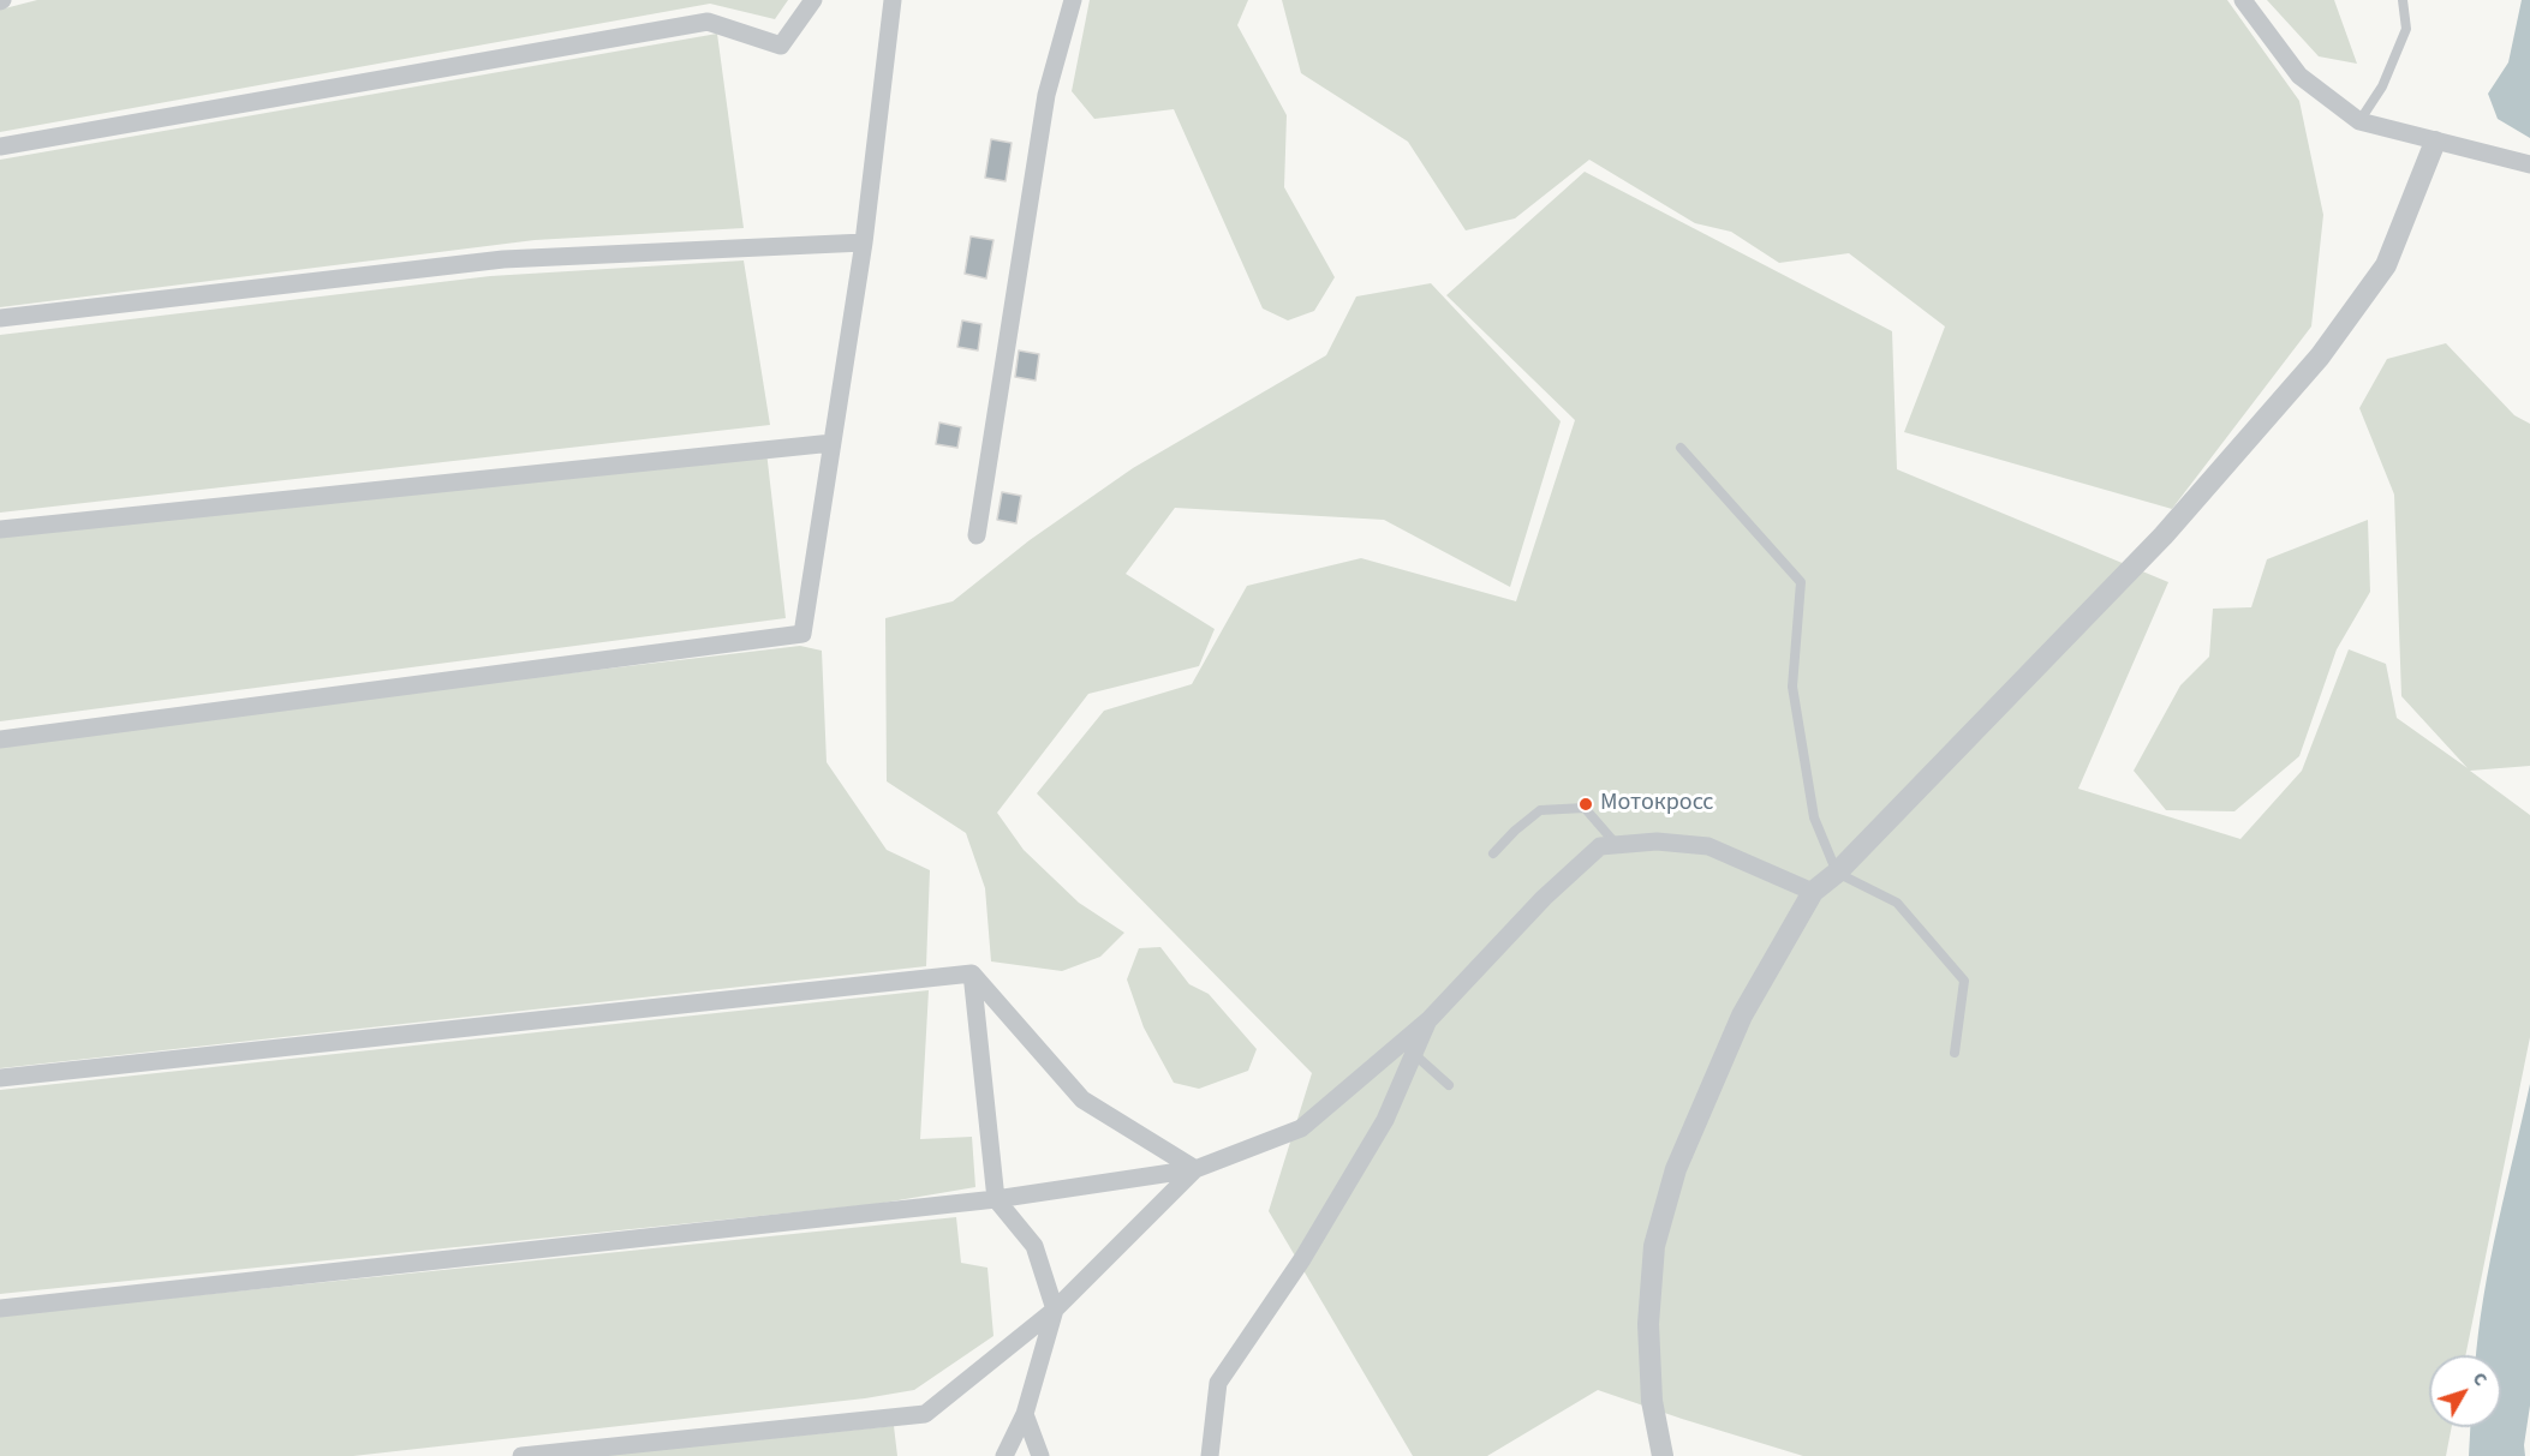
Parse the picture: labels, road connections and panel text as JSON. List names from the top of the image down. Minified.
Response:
{"places":["Мотокросс"],"north":"top right"}
